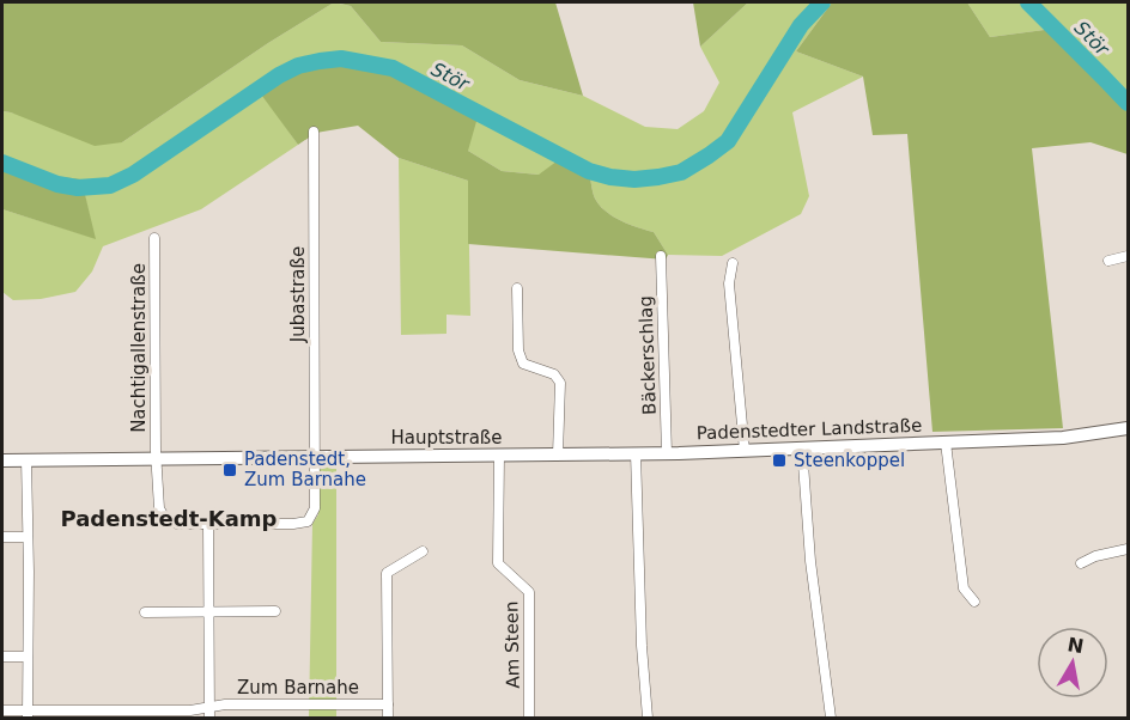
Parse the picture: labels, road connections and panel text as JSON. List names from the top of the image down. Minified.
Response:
{"streets":{"street":["Jubastraße","Nachtigallenstraße","Bäckerschlag","Padenstedter Landstraße","Hauptstraße","Am Steen","Zum Barnahe"]},"crossings":[["Jubastraße","Hauptstraße"],["Nachtigallenstraße","Hauptstraße"],["Bäckerschlag","Padenstedter Landstraße"],["Bäckerschlag","Hauptstraße"],["Padenstedter Landstraße","Hauptstraße"],["Hauptstraße","Am Steen"]],"districts":["Padenstedt-Kamp"],"water":["Stör"],"places":{"transit":["Steenkoppel","Padenstedt, Zum Barnahe"]},"north":"top"}
